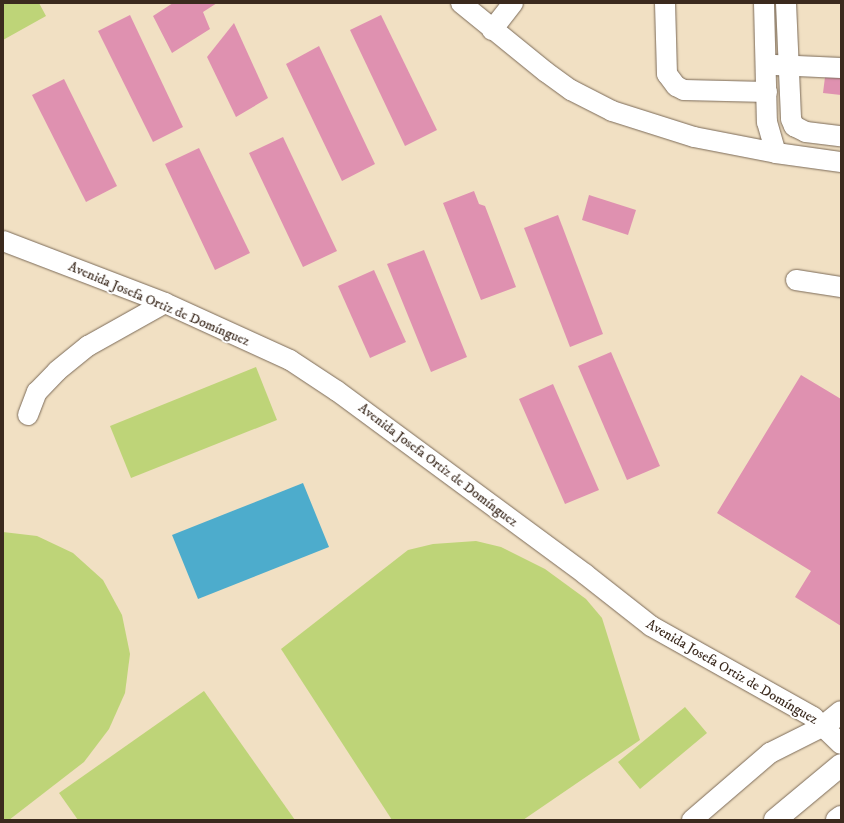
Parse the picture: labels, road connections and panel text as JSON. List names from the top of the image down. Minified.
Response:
{"streets":{"street":["Avenida Josefa Ortiz de Domínguez"]}}
